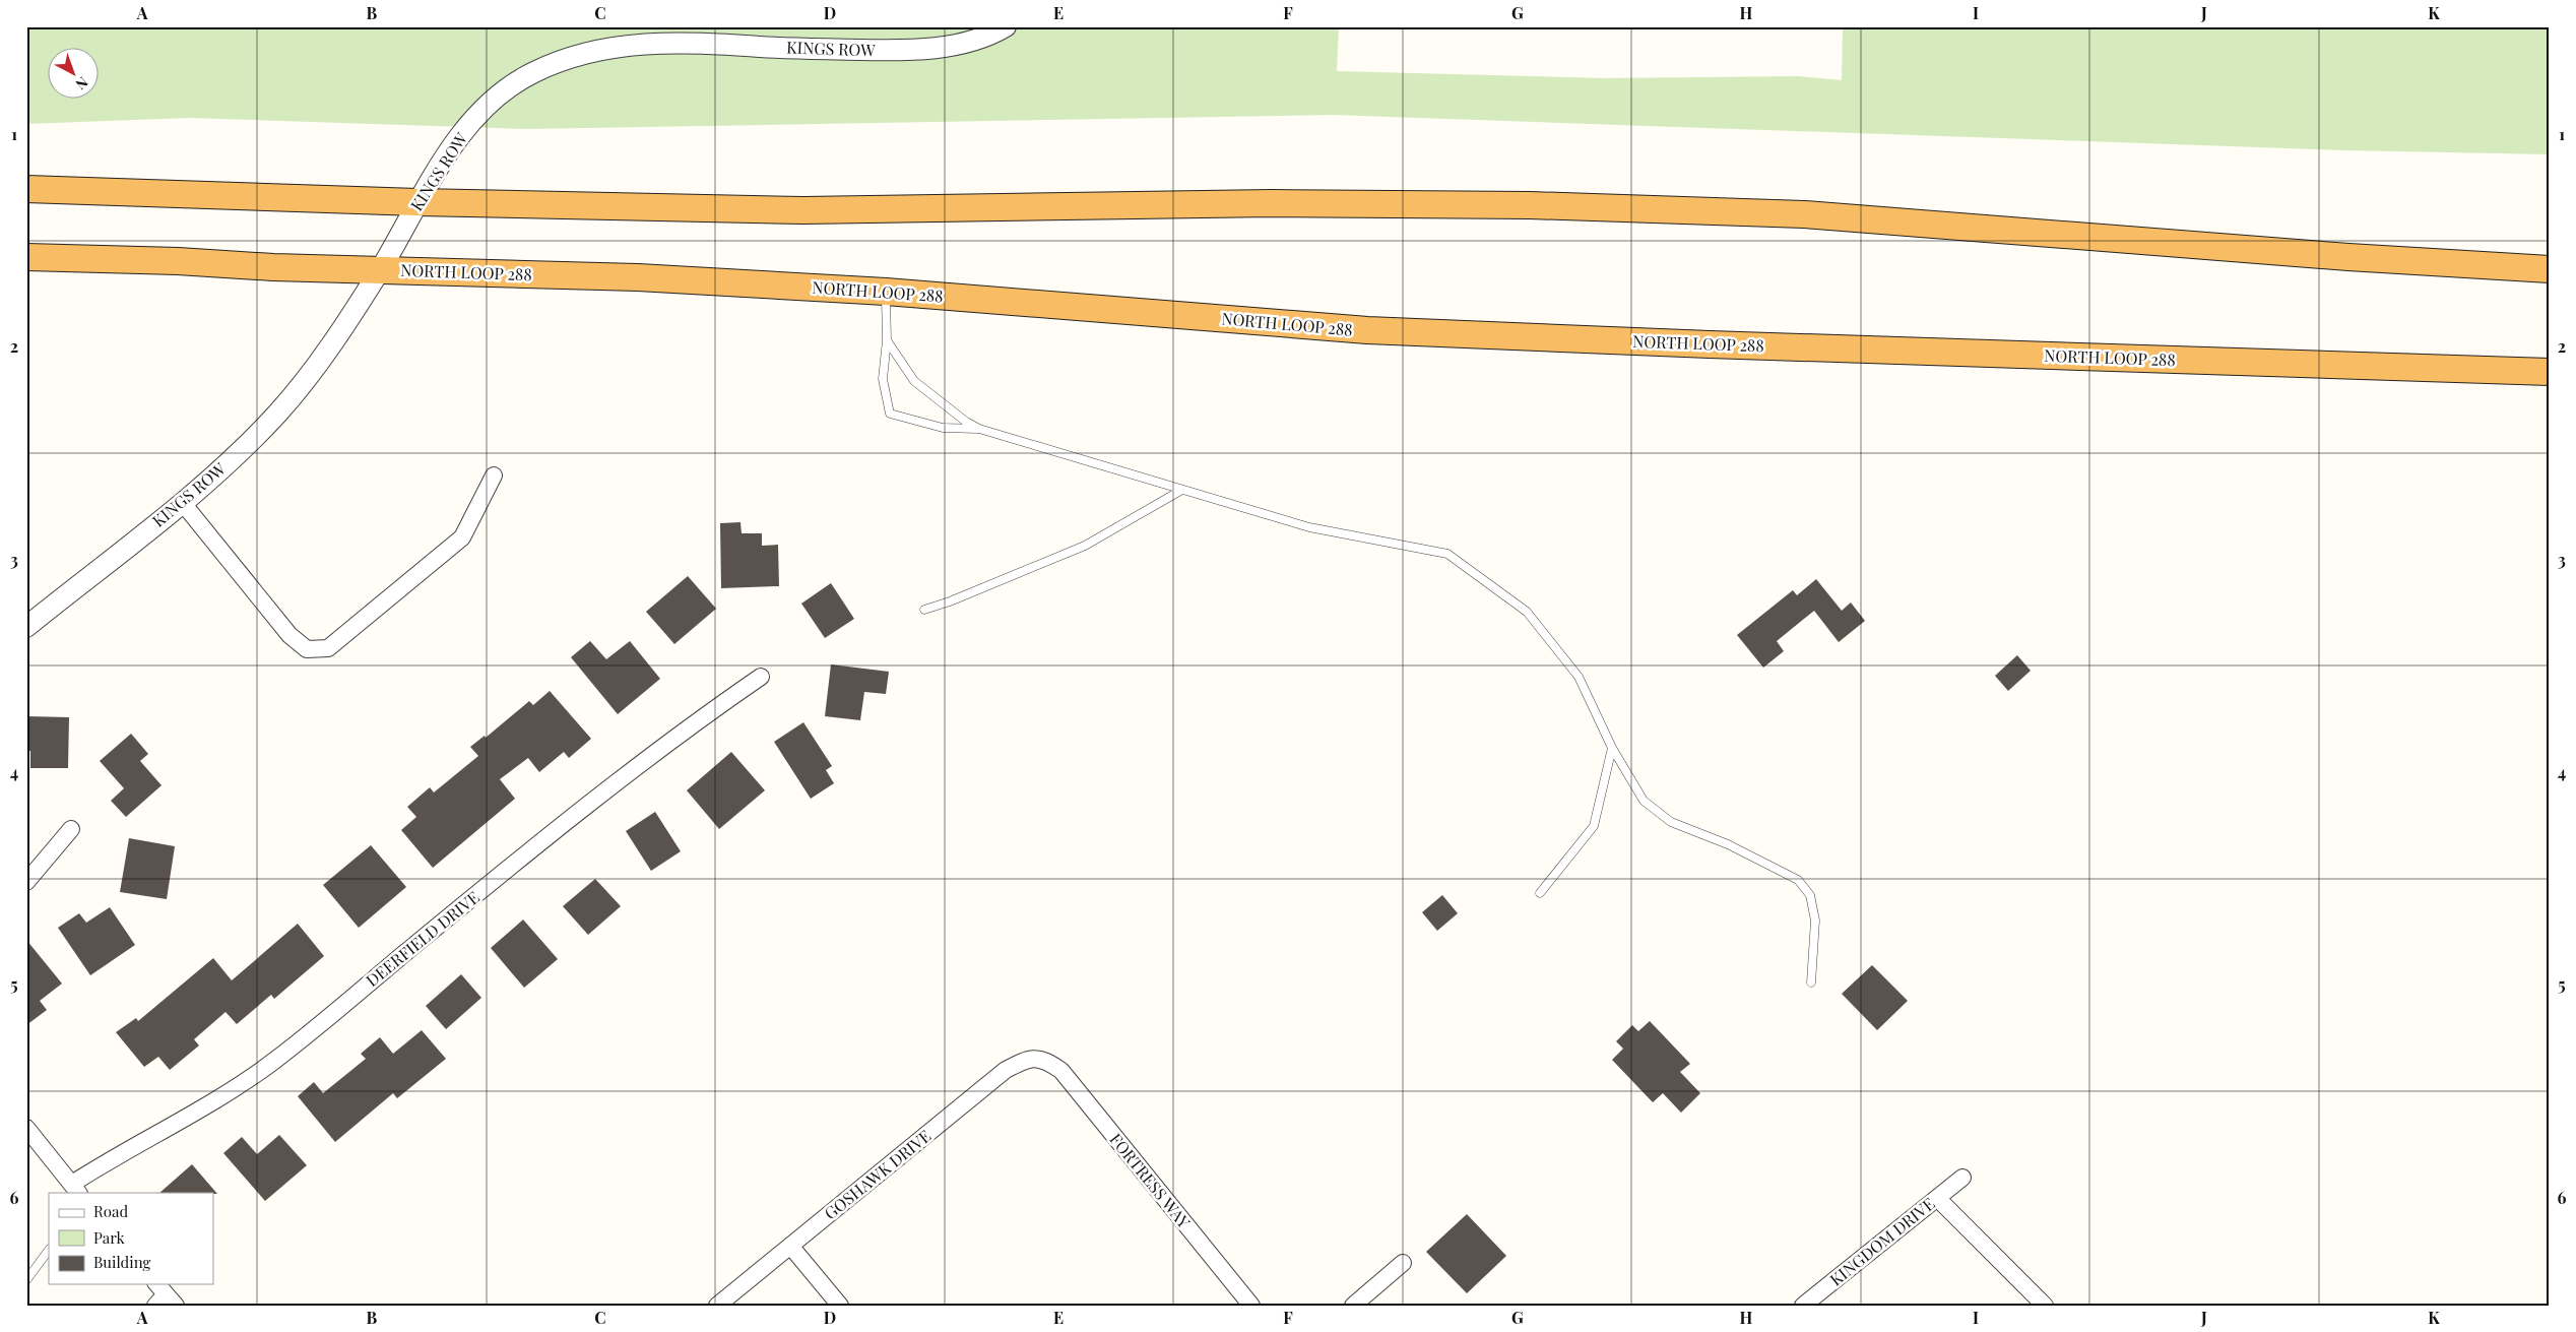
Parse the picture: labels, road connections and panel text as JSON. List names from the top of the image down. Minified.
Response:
{"streets":{"highway":["NORTH LOOP 288"],"street":["KINGS ROW","DEERFIELD DRIVE","GOSHAWK DRIVE","FORTRESS WAY","KINGDOM DRIVE"]},"crossings":[["KINGS ROW","NORTH LOOP 288"],["GOSHAWK DRIVE","FORTRESS WAY"]],"legend":["Road","Park","Building"],"north":"bottom right","grid":{"columns":["A","B","C","D","E","F","G","H","I","J","K"],"rows":["1","2","3","4","5","6"]}}
